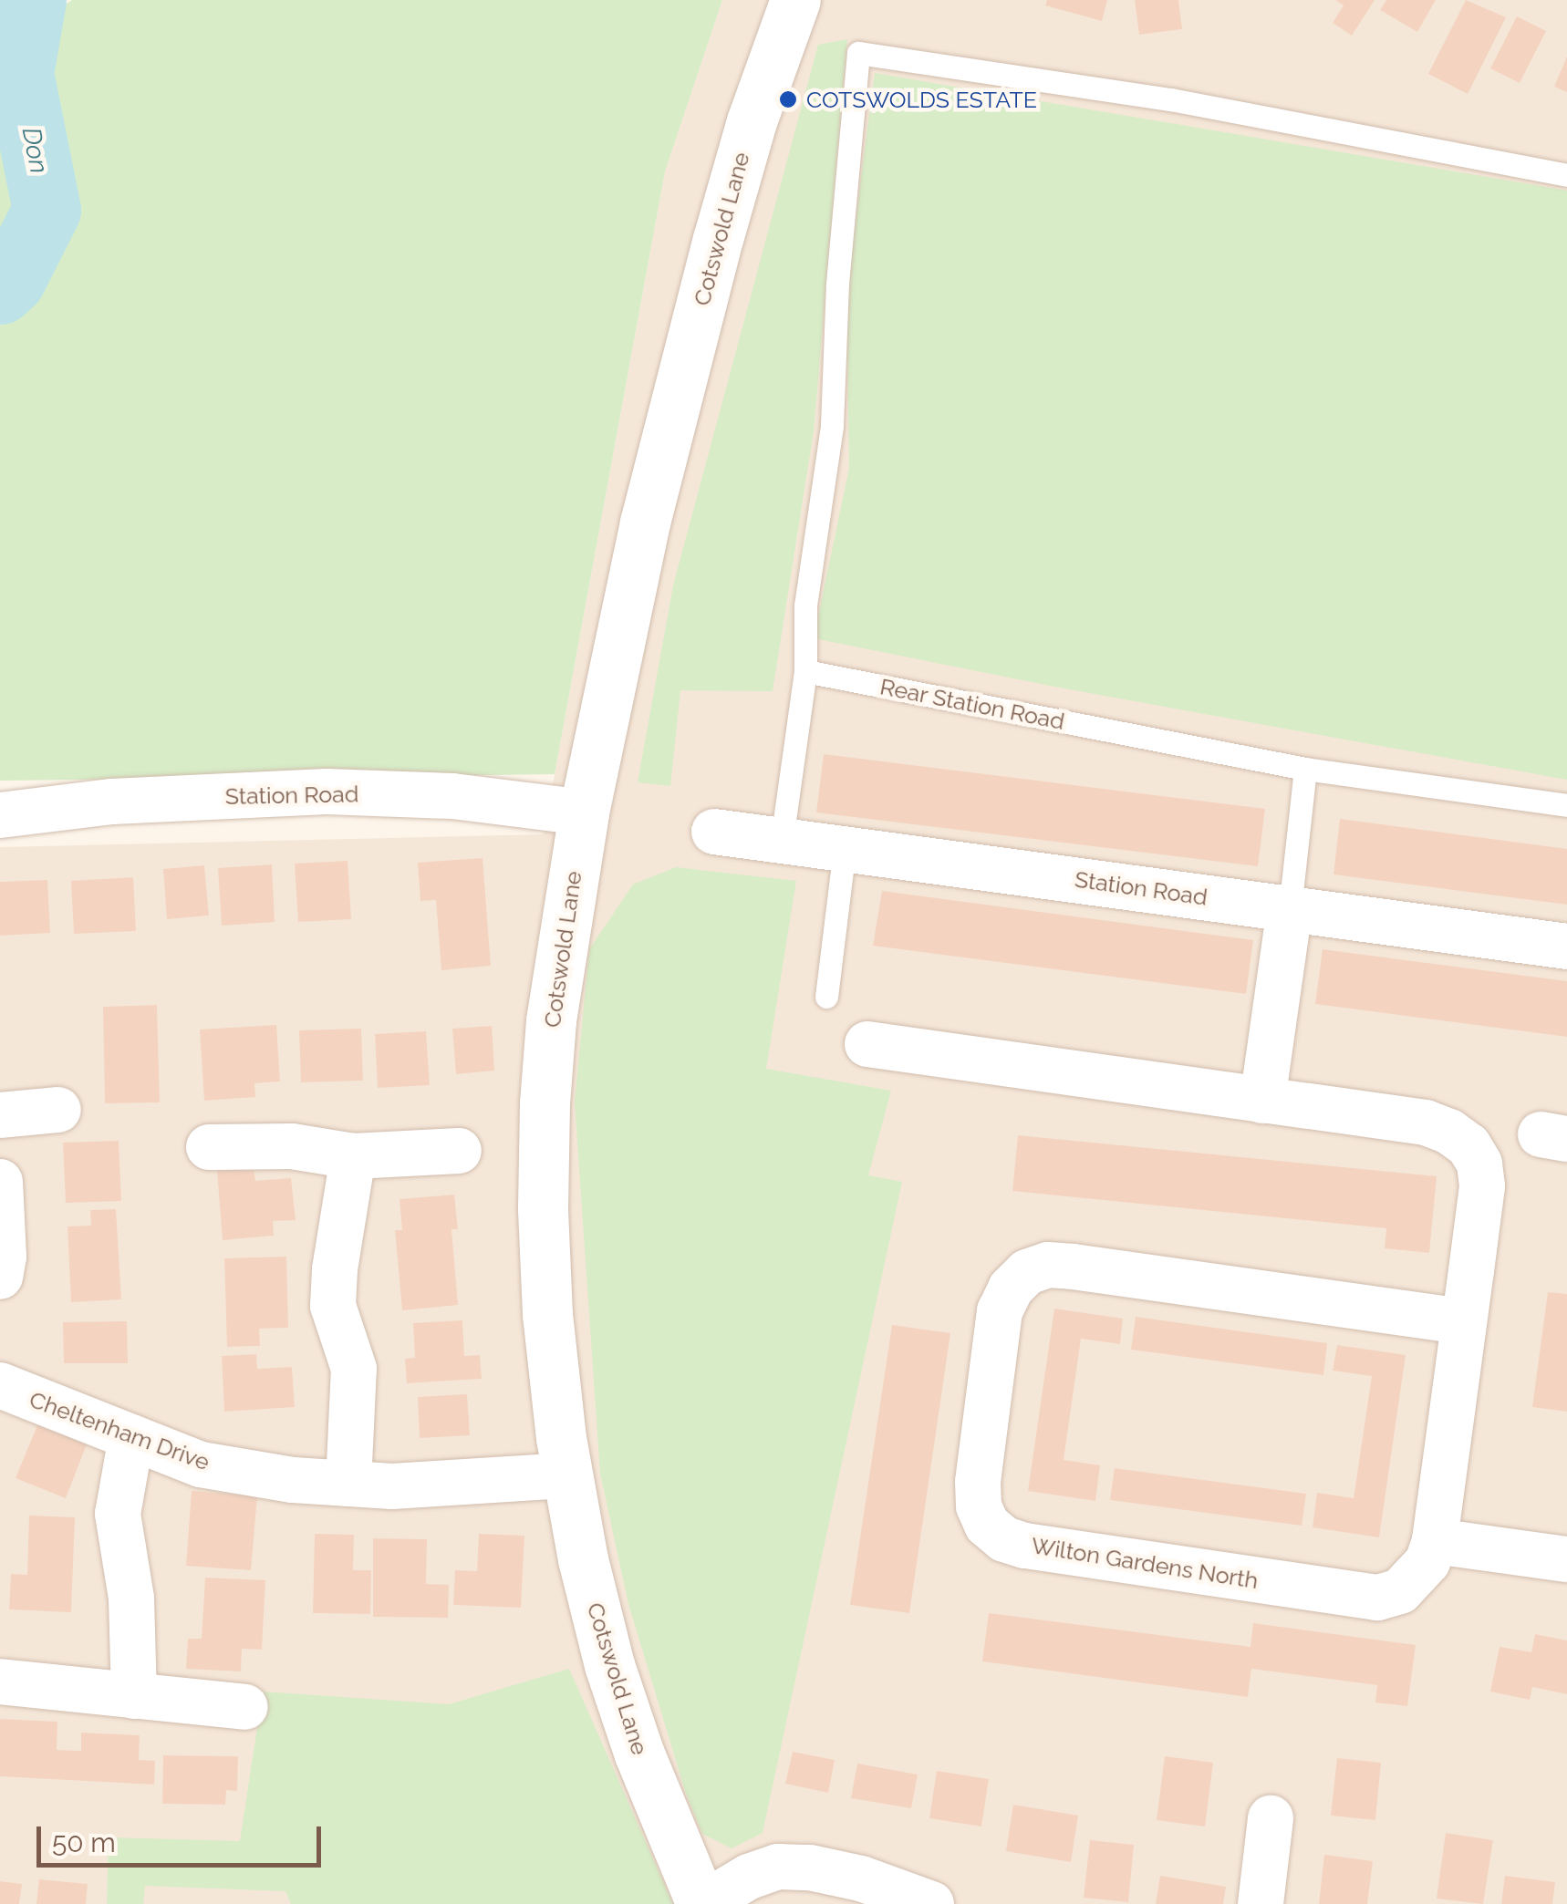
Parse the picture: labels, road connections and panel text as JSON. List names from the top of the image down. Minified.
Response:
{"streets":{"street":["Cotswold Lane","Station Road","Cheltenham Drive","Wilton Gardens North"],"lane":["Rear Station Road"]},"crossings":[["Cotswold Lane","Station Road"],["Cotswold Lane","Cheltenham Drive"]],"water":["Don"],"places":["COTSWOLDS ESTATE"],"scale_bar":"50 m"}
